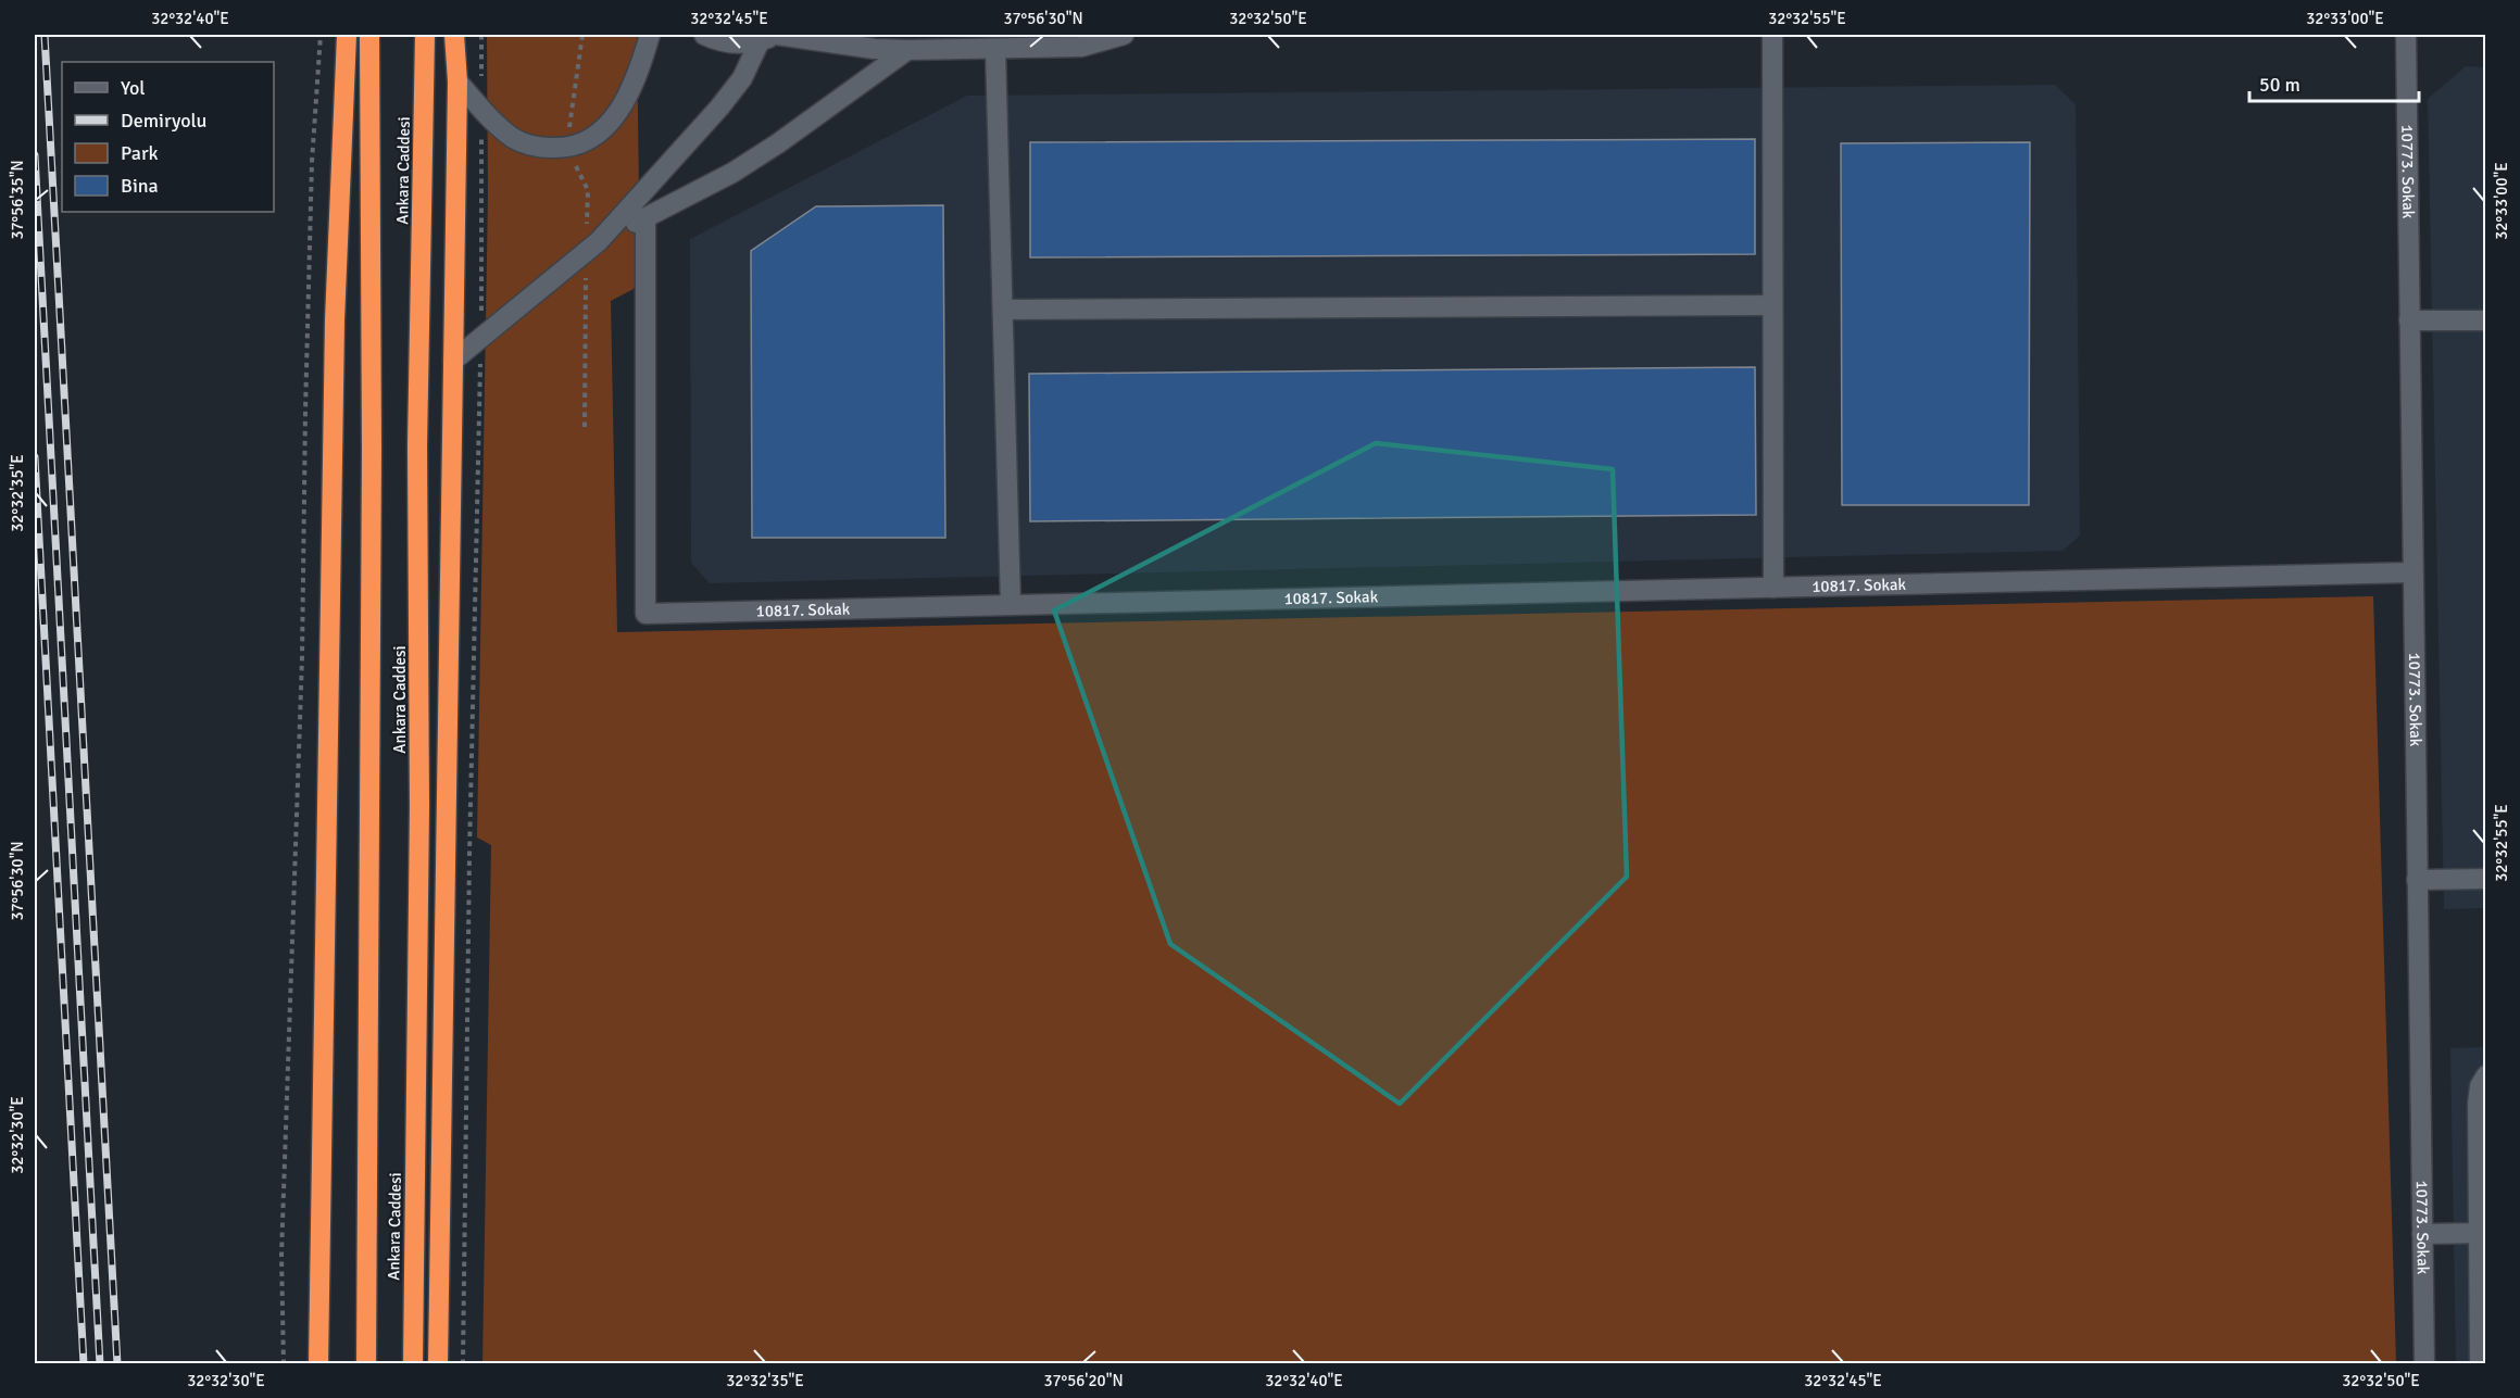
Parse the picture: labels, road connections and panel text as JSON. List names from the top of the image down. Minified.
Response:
{"streets":{"highway":["Ankara Caddesi"],"street":["10773. Sokak","10817. Sokak"]},"crossings":[["10773. Sokak","10817. Sokak"]],"legend":["Yol","Demiryolu","Park","Bina"],"scale_bar":"50 m","coordinates":["32°32'40\"E","32°32'45\"E","37°56'30\"N","32°32'50\"E","32°32'55\"E","32°33'00\"E","37°56'35\"N","32°32'35\"E","32°32'30\"E","37°56'20\"N"]}
